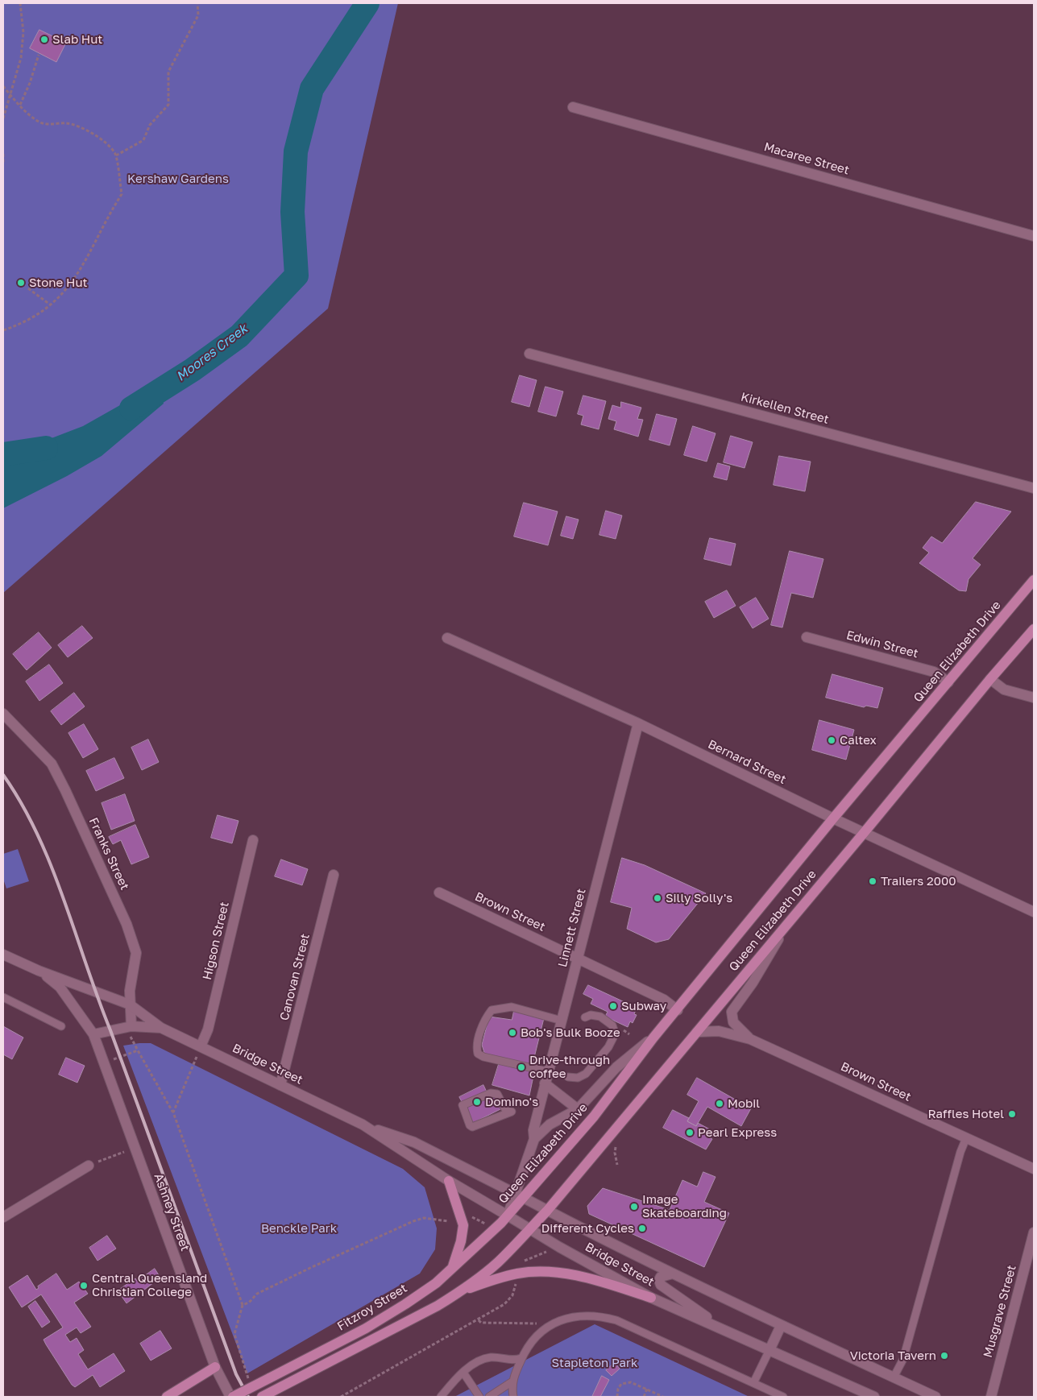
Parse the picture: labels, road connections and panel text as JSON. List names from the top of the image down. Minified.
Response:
{"streets":{"main road":["Queen Elizabeth Drive","Fitzroy Street"],"street":["Macaree Street","Kirkellen Street","Edwin Street","Bernard Street","Franks Street","Brown Street","Linnett Street","Higson Street","Canovan Street","Bridge Street","Ashney Street","Musgrave Street"]},"crossings":[["Edwin Street","Queen Elizabeth Drive"],["Queen Elizabeth Drive","Bernard Street"],["Queen Elizabeth Drive","Brown Street"],["Queen Elizabeth Drive","Linnett Street"],["Queen Elizabeth Drive","Bridge Street"],["Queen Elizabeth Drive","Fitzroy Street"],["Bernard Street","Linnett Street"],["Franks Street","Bridge Street"],["Brown Street","Linnett Street"],["Higson Street","Bridge Street"],["Canovan Street","Bridge Street"],["Bridge Street","Ashney Street"],["Bridge Street","Fitzroy Street"],["Ashney Street","Fitzroy Street"]],"water":["Moores Creek"],"parks":["Kershaw Gardens","Benckle Park","Stapleton Park"],"places":["Slab Hut","Stone Hut","Caltex","Trailers 2000","Silly Solly's","Subway","Bob's Bulk Booze","Drive-through coffee","Domino's","Mobil","Raffles Hotel","Pearl Express","Image Skateboarding","Different Cycles","Central Queensland Christian College","Victoria Tavern"]}
